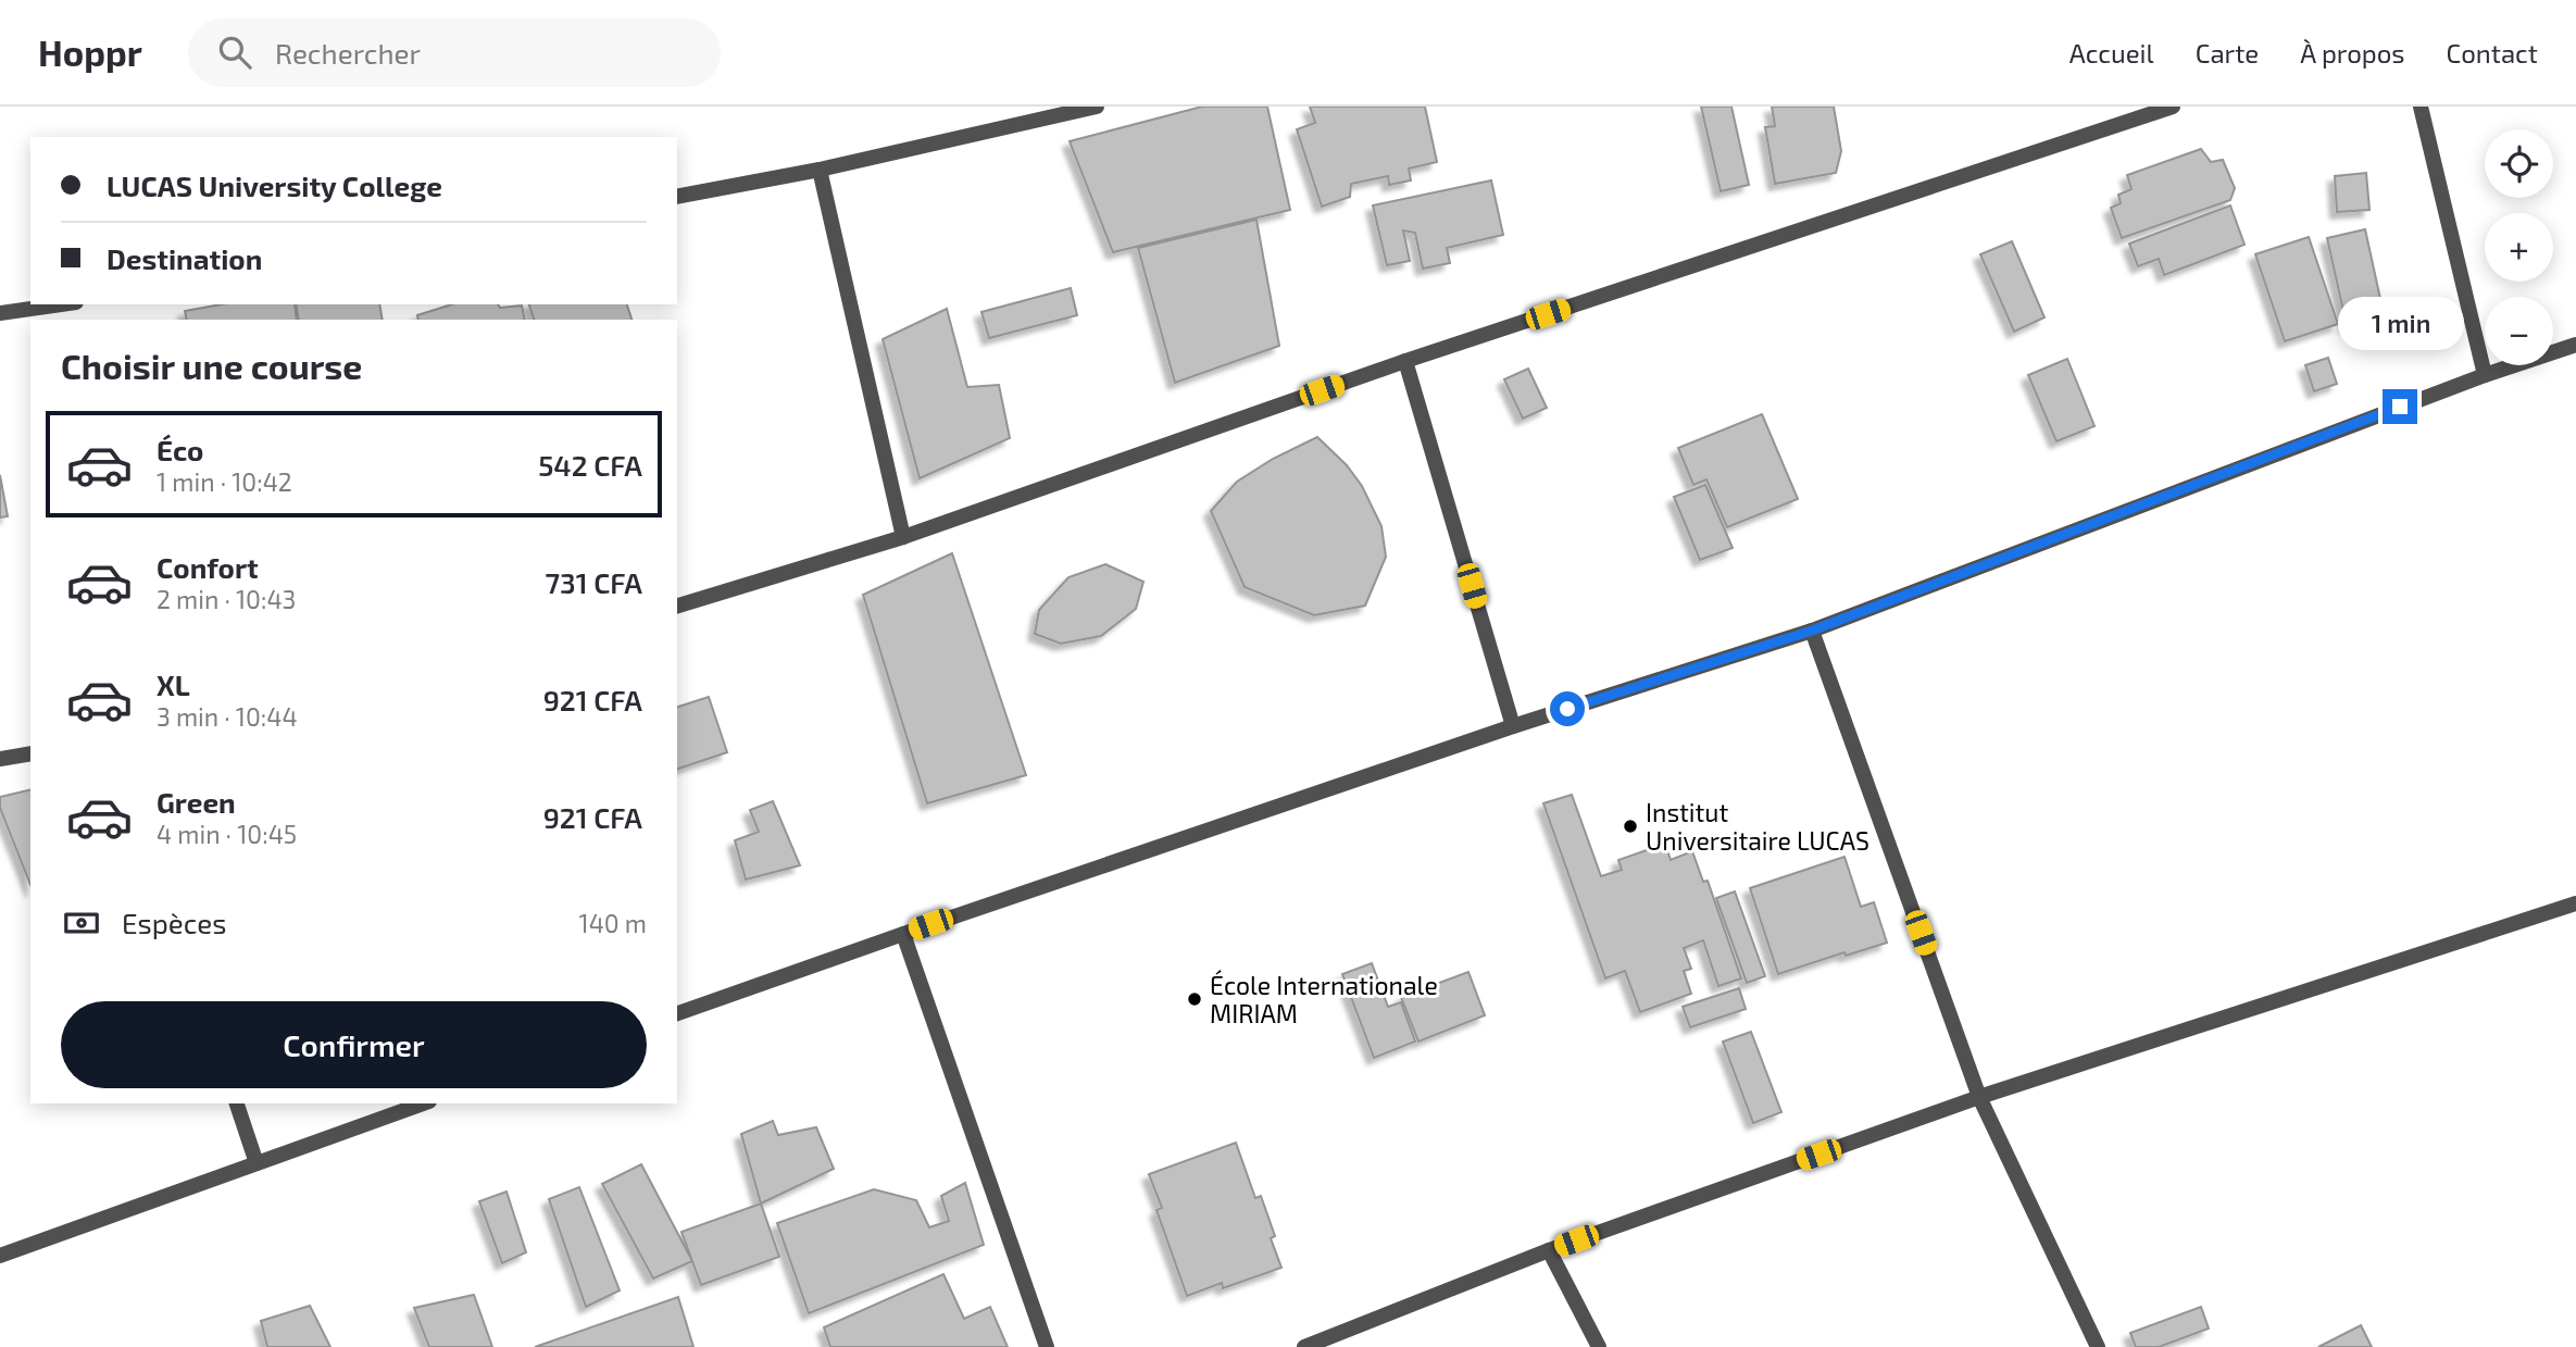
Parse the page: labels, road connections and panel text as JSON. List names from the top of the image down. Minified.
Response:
{"places":["Institut Universitaire LUCAS","École Internationale MIRIAM"],"page":{"header":"Hoppr","search":"Rechercher","nav":["Accueil","Carte","À propos","Contact"],"map_buttons":["+","−"],"banner":["LUCAS University College","Destination"],"bubble":"1 min","heading":"Choisir une course","list":[{"name":"Éco","note":"1 min · 10:42","value":"542 CFA"},{"name":"Confort","note":"2 min · 10:43","value":"731 CFA"},{"name":"XL","note":"3 min · 10:44","value":"921 CFA"},{"name":"Green","note":"4 min · 10:45","value":"921 CFA"}],"pay":["Espèces","140 m"],"buttons":"Confirmer"}}
